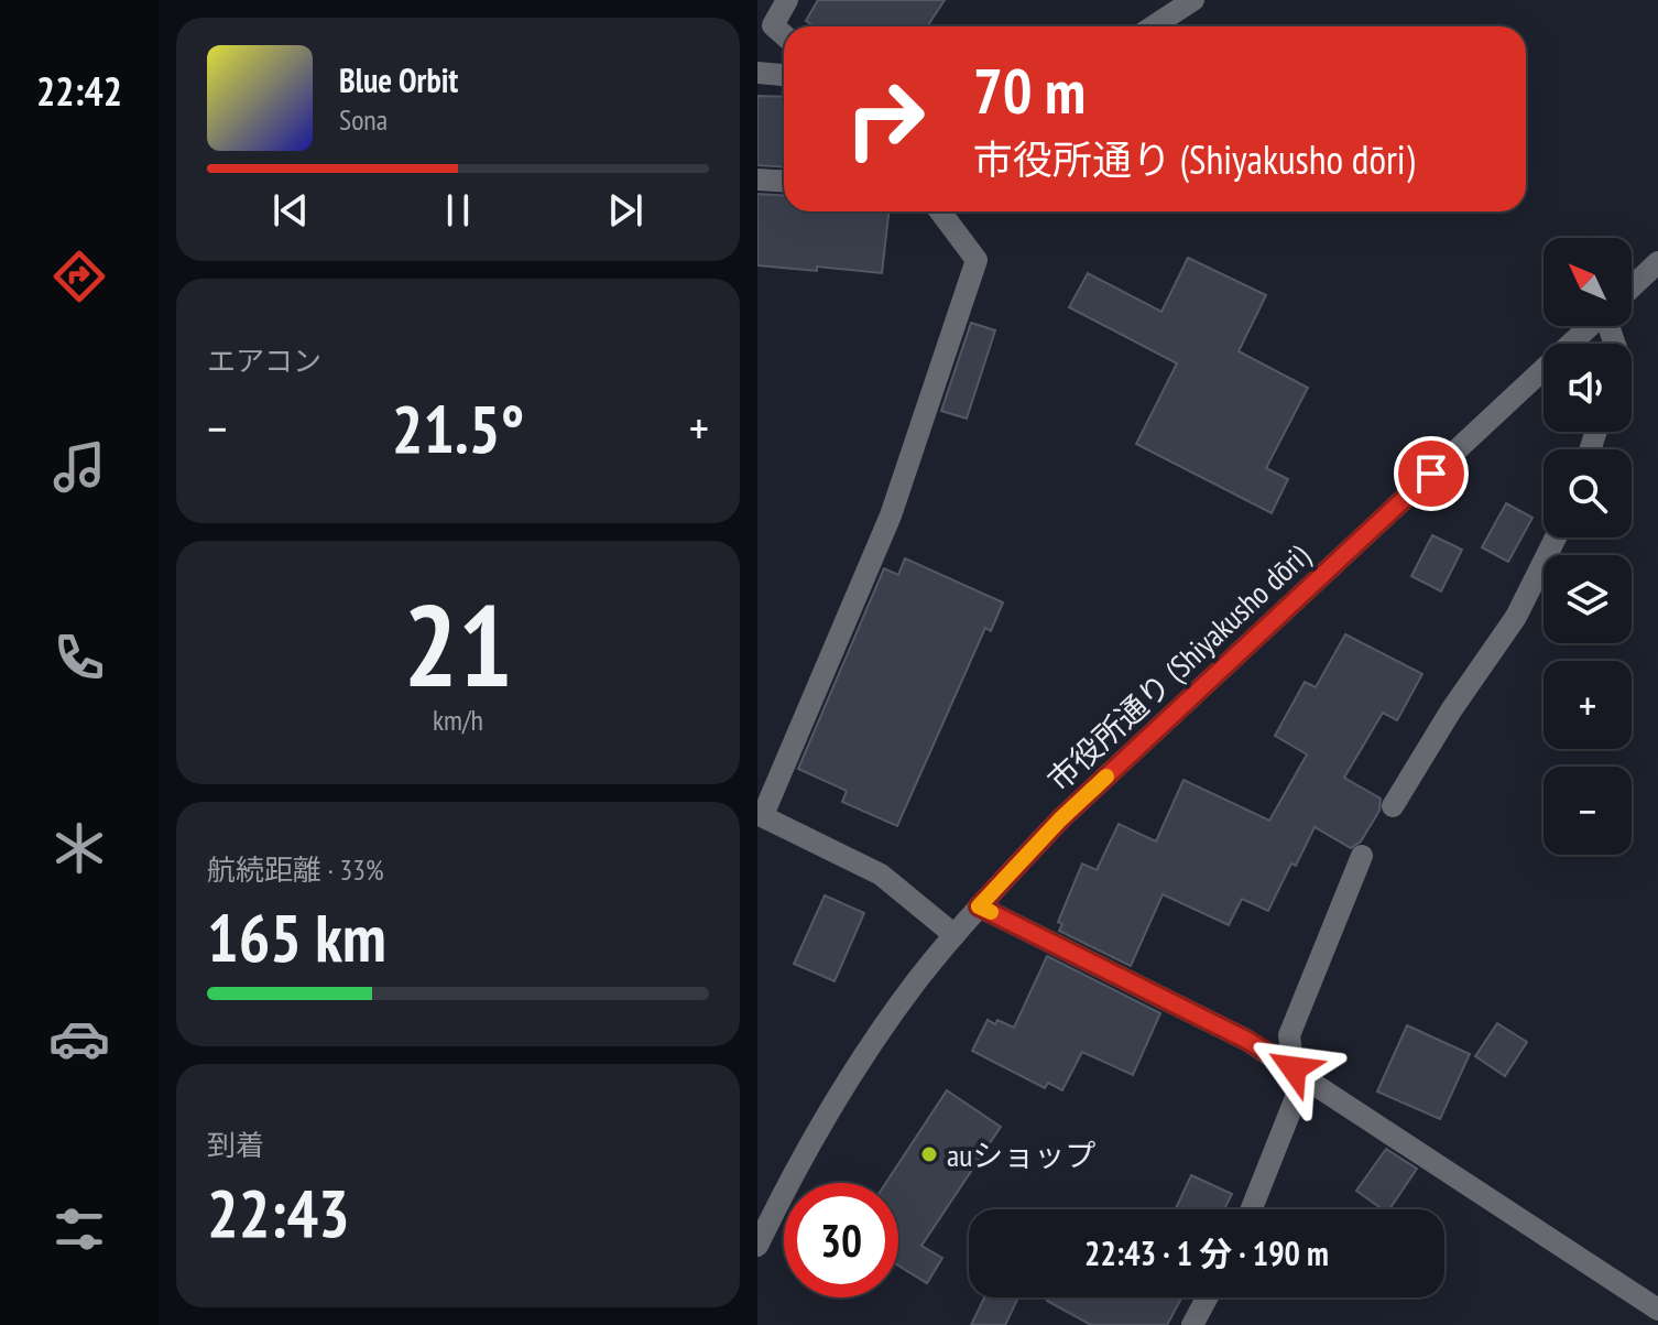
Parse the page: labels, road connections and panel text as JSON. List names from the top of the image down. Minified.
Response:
{"streets":{"street":["市役所通り (Shiyakusho dōri)"]},"places":["auショップ"],"north":"top left","page":{"tabs":"22:42","turn":["70 m","市役所通り (Shiyakusho dōri)"],"song":["Blue Orbit","Sona"],"map_buttons":["+","−"],"tile":["エアコン",["21","km/h"],["航続距離 · 33%","165 km"],["到着","22:43"]],"heat":["−","21.5°","+"],"limit":"30","trip":"22:43 · 1 分 · 190 m"}}
